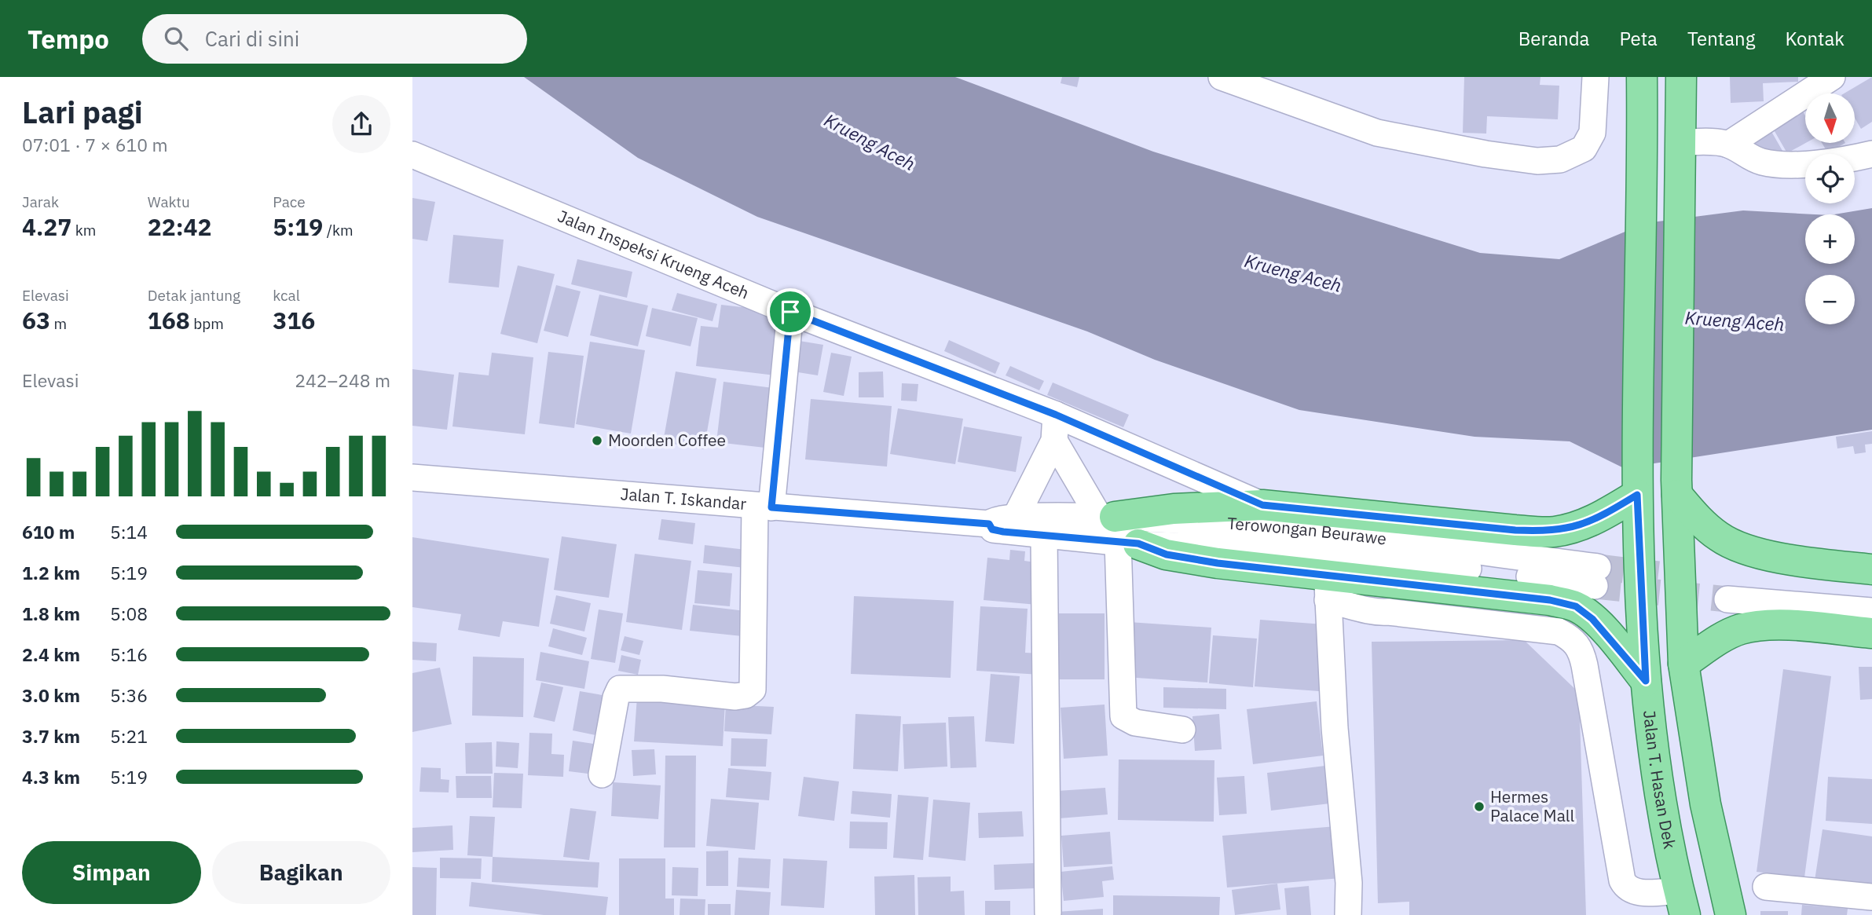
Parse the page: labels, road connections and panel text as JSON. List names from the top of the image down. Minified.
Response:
{"streets":{"main road":["Jalan T. Hasan Dek"],"street":["Jalan Inspeksi Krueng Aceh","Jalan T. Iskandar","Terowongan Beurawe"]},"crossings":[["Jalan T. Iskandar","Terowongan Beurawe"]],"water":["Krueng Aceh"],"places":["Moorden Coffee","Hermes Palace Mall"],"north":"bottom","page":{"header":"Tempo","search":"Cari di sini","nav":["Beranda","Peta","Tentang","Kontak"],"heading":["Lari pagi","07:01 · 7 × 610 m"],"map_buttons":["+","−"],"stats":[["Jarak","4.27 km"],["Waktu","22:42"],["Pace","5:19 /km"],["Elevasi","63 m"],["Detak jantung","168 bpm"],["kcal","316"]],"chart":["Elevasi","242–248 m"],"list":[{"name":"610 m","note":"5:14"},{"name":"1.2 km","note":"5:19"},{"name":"1.8 km","note":"5:08"},{"name":"2.4 km","note":"5:16"},{"name":"3.0 km","note":"5:36"},{"name":"3.7 km","note":"5:21"},{"name":"4.3 km","note":"5:19"}],"buttons":["Simpan","Bagikan"]}}
